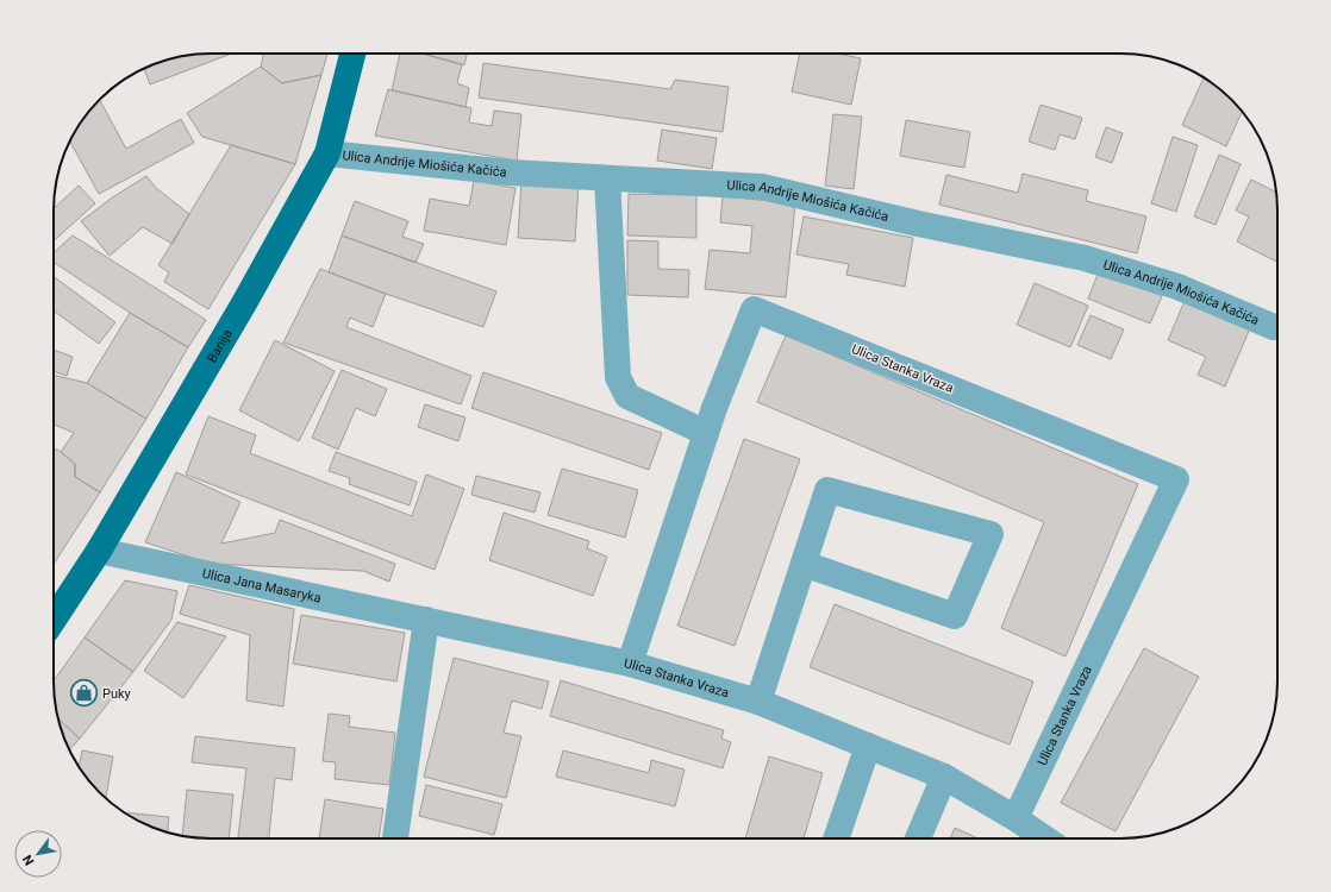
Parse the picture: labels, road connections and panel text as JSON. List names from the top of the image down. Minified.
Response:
{"streets":{"main road":["Banija"],"street":["Ulica Andrije Miošića Kačića","Ulica Stanka Vraza","Ulica Jana Masaryka"]},"crossings":[["Ulica Andrije Miošića Kačića","Banija"],["Banija","Ulica Jana Masaryka"],["Ulica Stanka Vraza","Ulica Jana Masaryka"]],"places":{"shop":["Puky"]},"north":"bottom left"}
